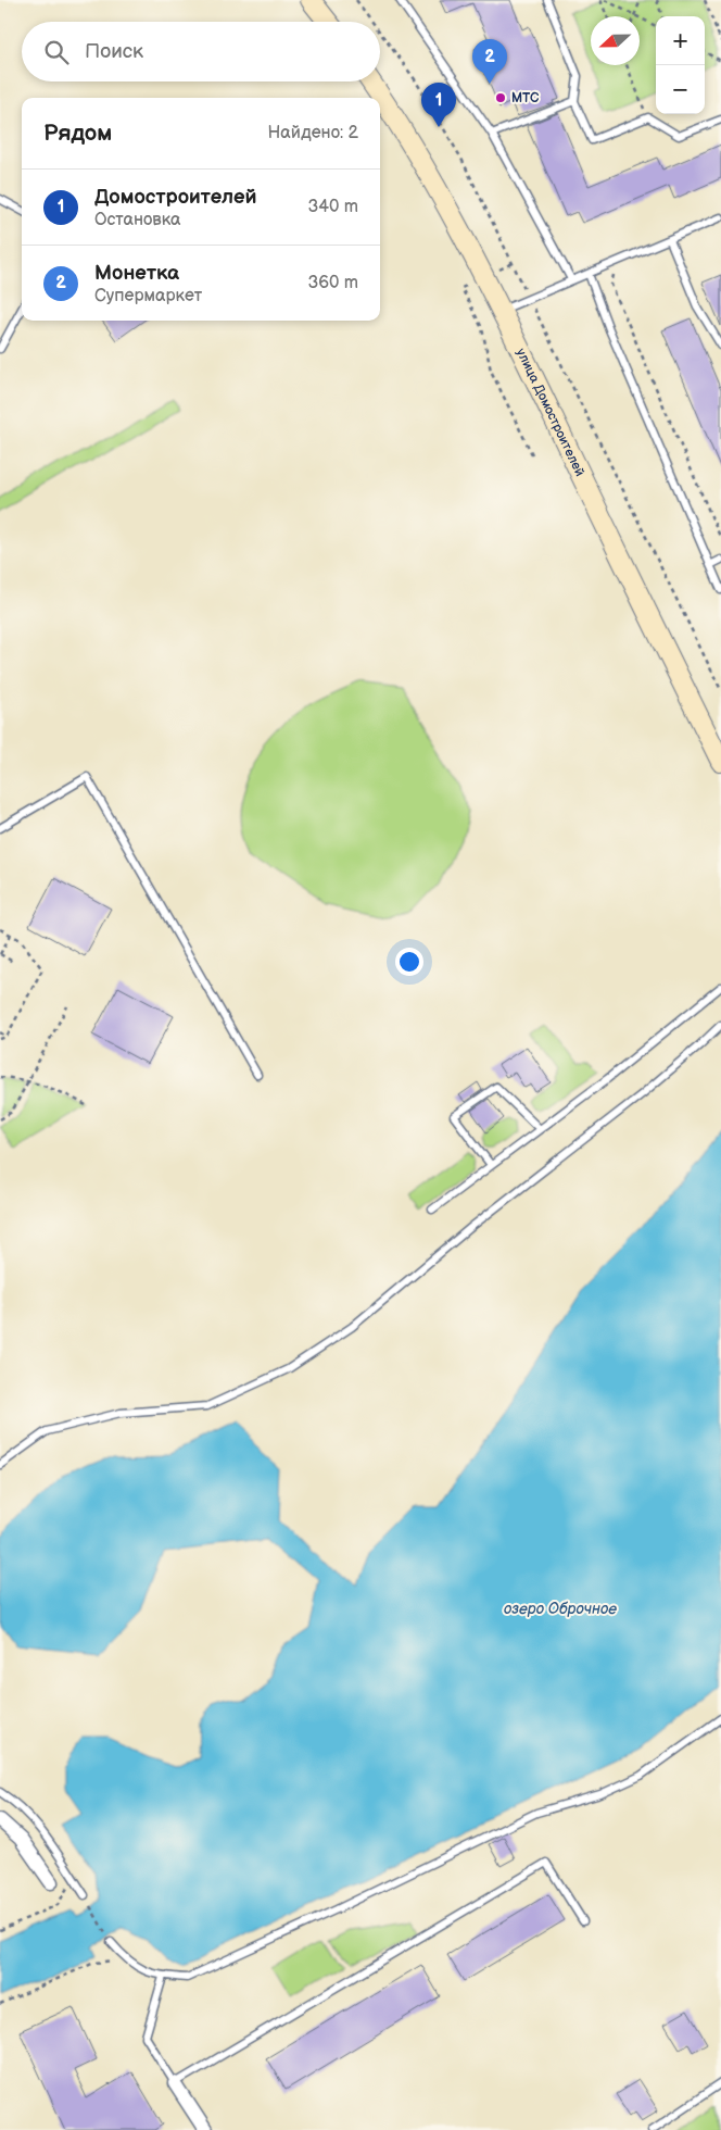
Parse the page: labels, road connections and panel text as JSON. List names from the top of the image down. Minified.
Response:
{"streets":{"main road":["улица Домостроителей"]},"water":["озеро Оброчное"],"places":["МТС"],"north":"left","page":{"map_buttons":["+","−"],"search":"Поиск","pins":["2","1"],"heading":["Рядом","Найдено: 2"],"list":[{"mark":"1","name":"Домостроителей","note":"Остановка","value":"340 m"},{"mark":"2","name":"Монетка","note":"Супермаркет","value":"360 m"}]}}
